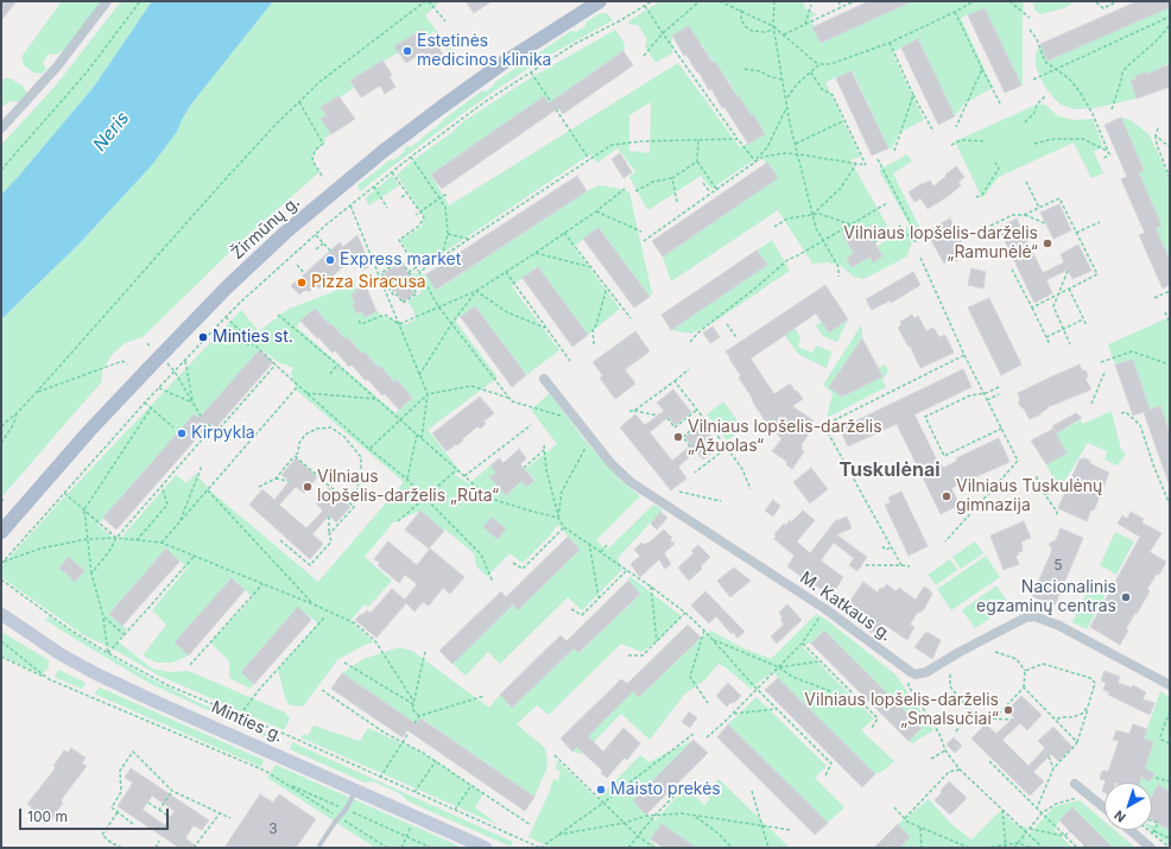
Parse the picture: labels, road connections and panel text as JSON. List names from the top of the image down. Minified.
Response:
{"streets":{"main road":["Žirmūnų g.","Minties g."],"street":["M. Katkaus g."]},"districts":["Tuskulėnai"],"water":["Neris"],"places":["Estetinės medicinos klinika","Vilniaus lopšelis-darželis „Ramunėlė“","Express market","Pizza Siracusa","Minties st.","Kirpykla","Vilniaus lopšelis-darželis „Ąžuolas“","Vilniaus lopšelis-darželis „Rūta“","Vilniaus Tuskulėnų gimnazija","Nacionalinis egzaminų centras","Vilniaus lopšelis-darželis „Smalsučiai“","Maisto prekės"],"house_numbers":["5","3"],"scale_bar":"100 m","north":"bottom left"}
